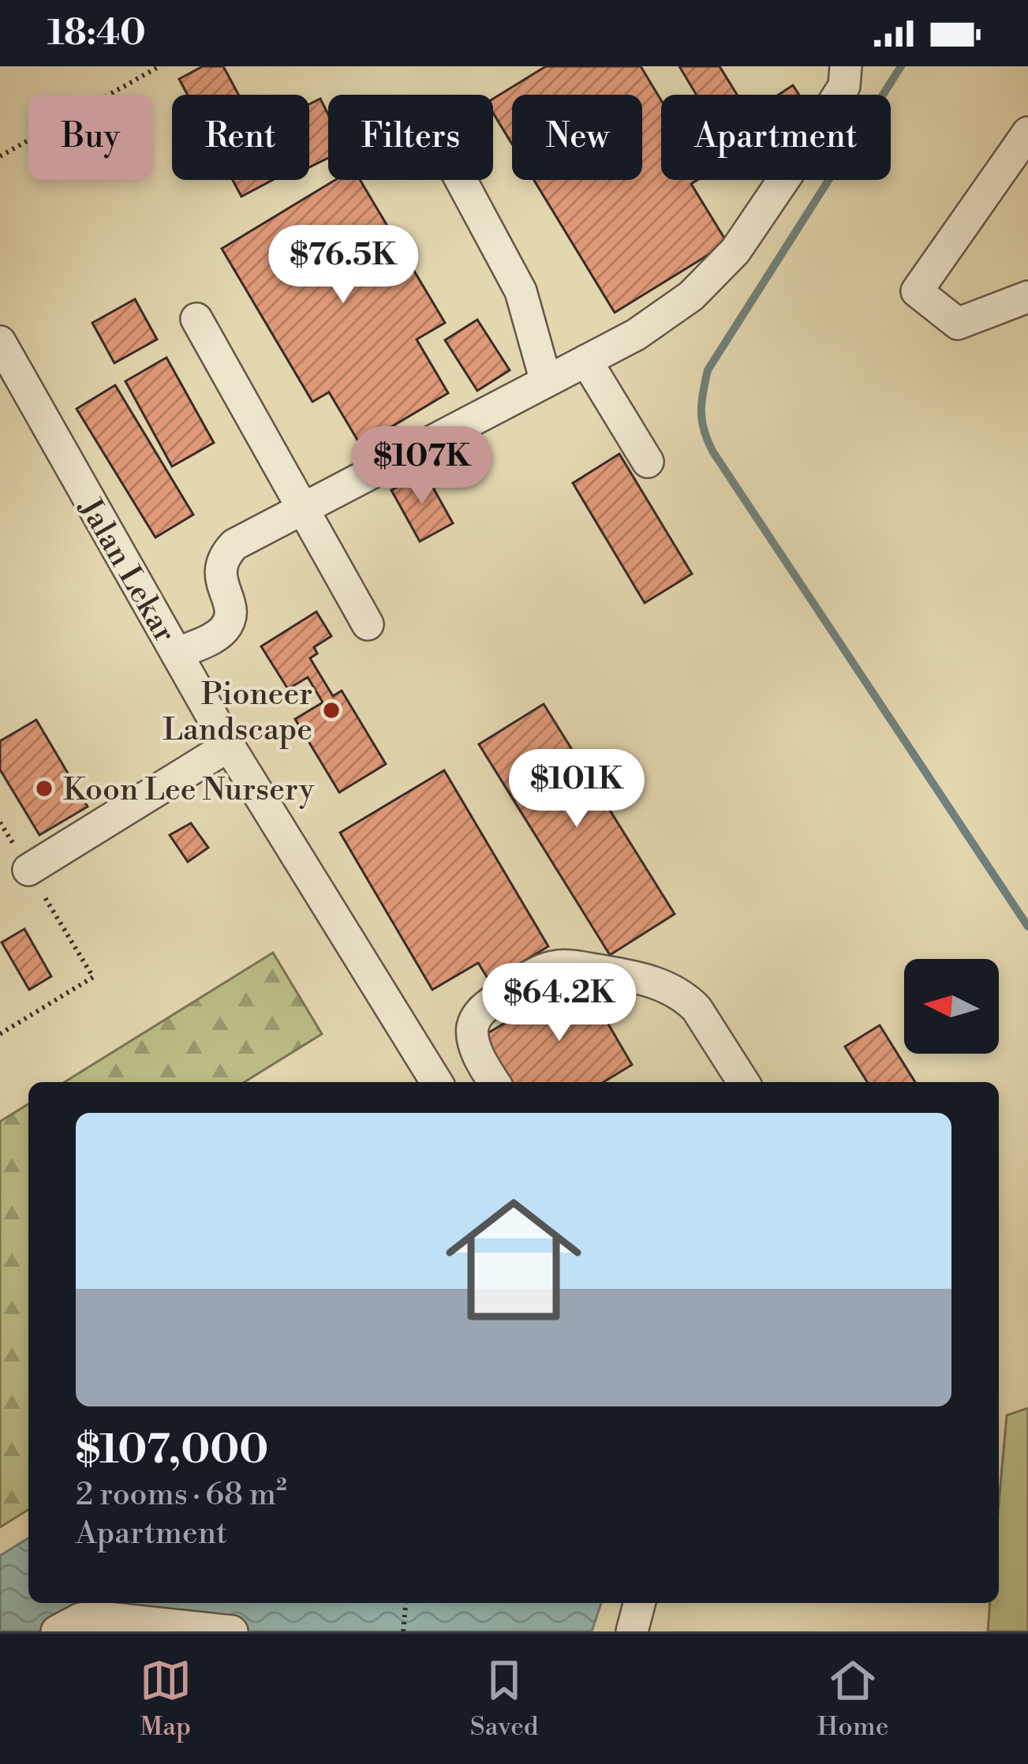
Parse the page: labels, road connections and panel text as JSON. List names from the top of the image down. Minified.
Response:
{"streets":{"street":["Jalan Lekar"]},"places":["Pioneer Landscape","Koon Lee Nursery"],"north":"left","page":{"status":"18:40","chip":["Buy","Rent","Filters","New","Apartment"],"price":["$76.5K","$107K","$101K","$64.2K"],"list":[{"name":"$107,000","note":"2 rooms · 68 m² · Apartment"}],"tabs":["Map","Saved","Home"]}}
